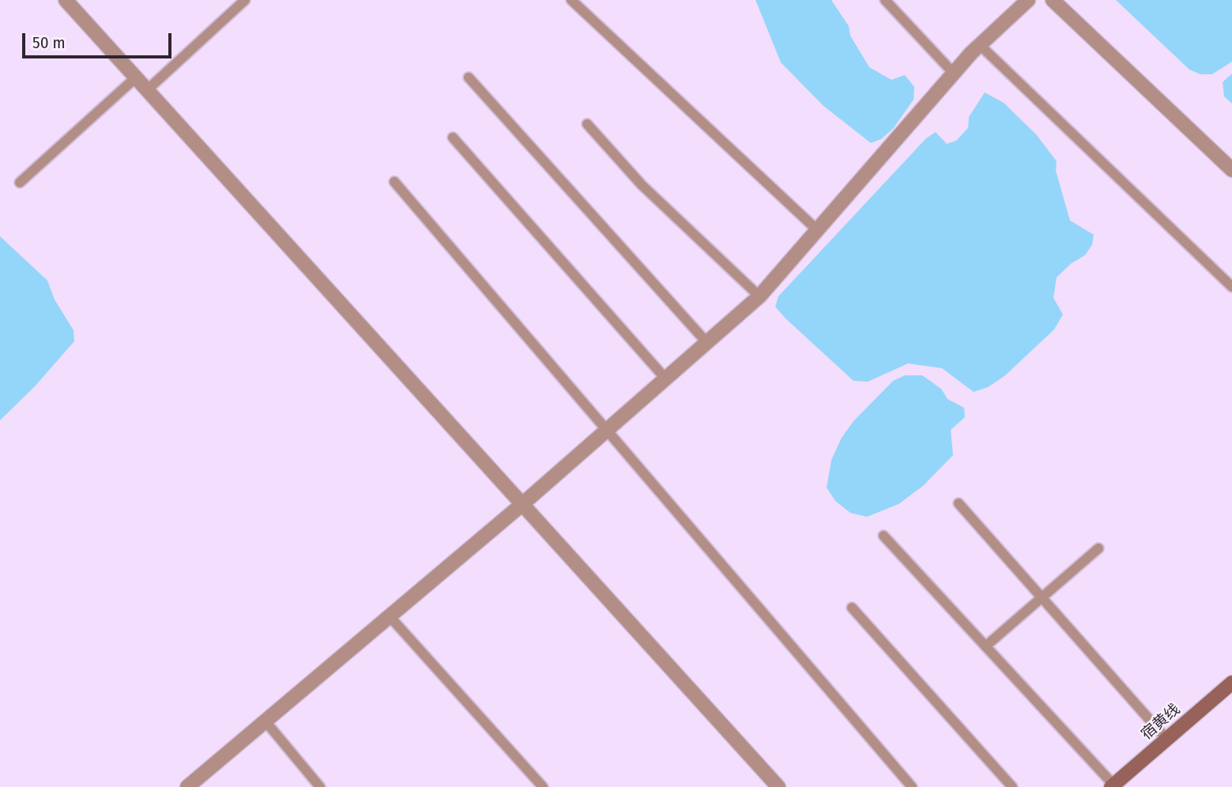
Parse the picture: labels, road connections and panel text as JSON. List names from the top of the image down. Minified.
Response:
{"streets":{"main road":["宿黄线"]},"scale_bar":"50 m"}
